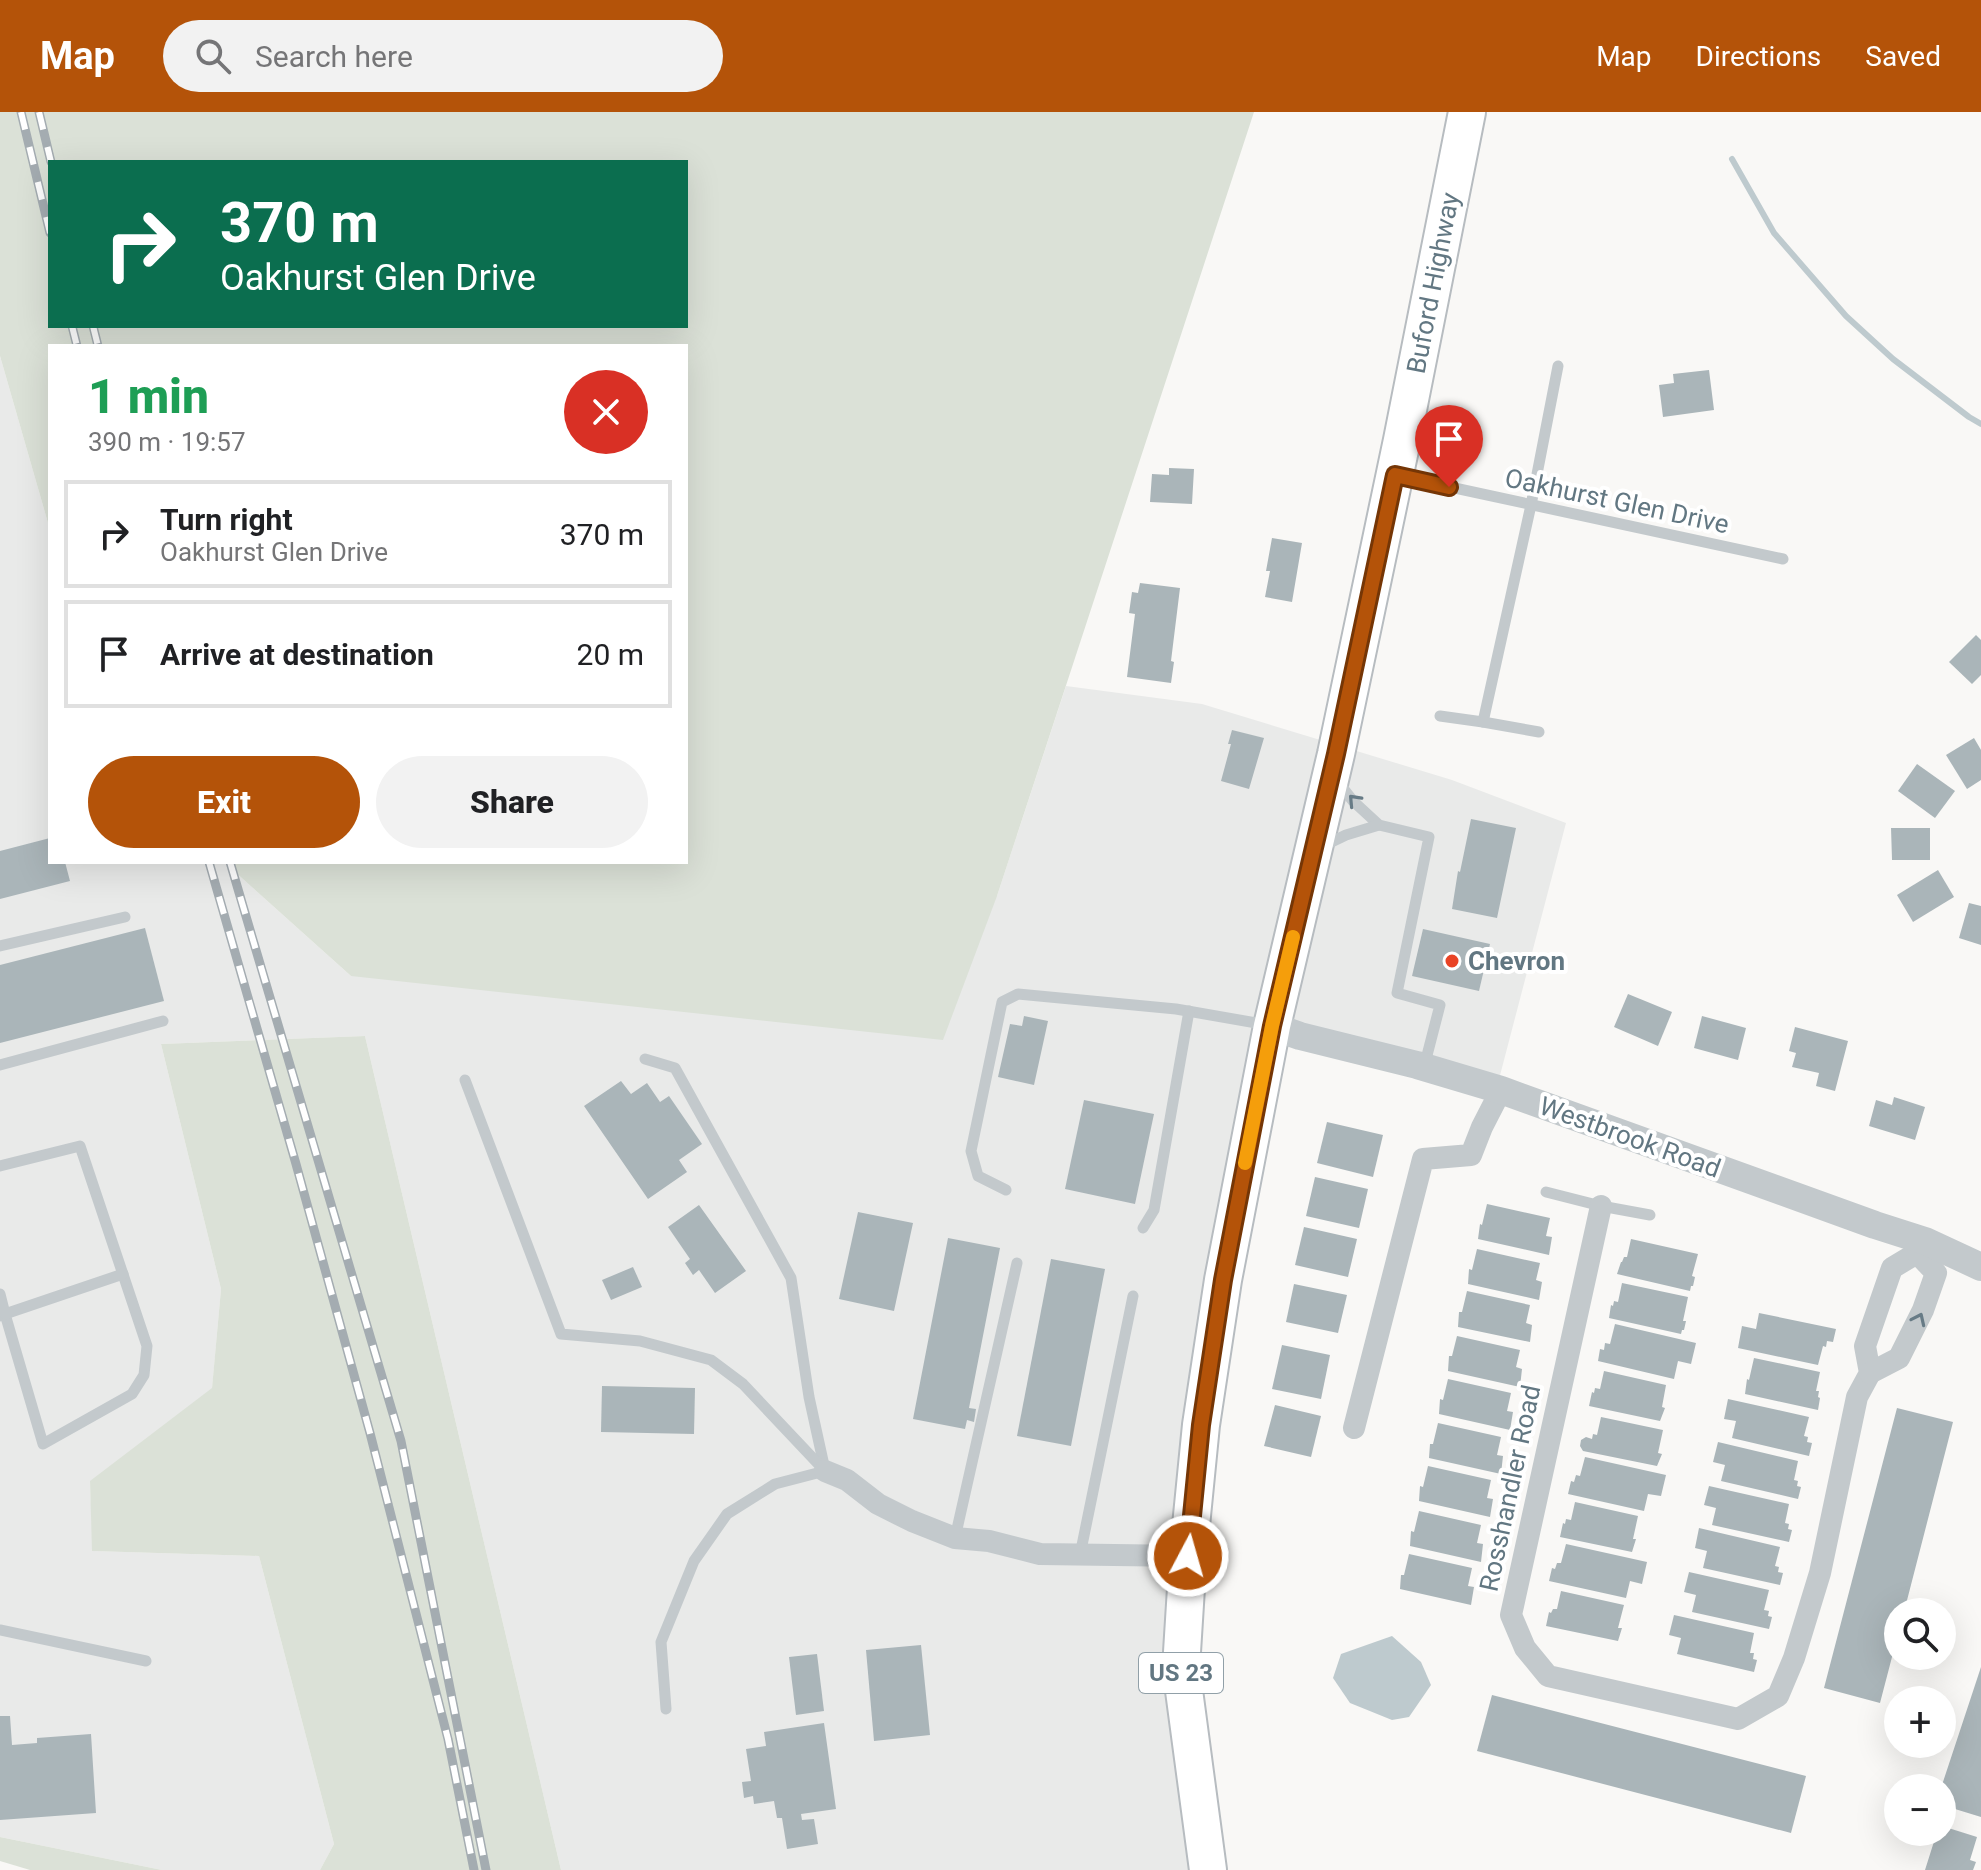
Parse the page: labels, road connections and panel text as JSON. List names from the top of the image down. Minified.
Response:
{"streets":{"main road":["Buford Highway","US 23"],"street":["Westbrook Road","Rosshandler Road"],"lane":["Oakhurst Glen Drive"]},"crossings":[["Buford Highway","Oakhurst Glen Drive"],["Buford Highway","Westbrook Road"],["Westbrook Road","Rosshandler Road"]],"places":["Chevron"],"page":{"header":"Map","search":"Search here","nav":["Map","Directions","Saved"],"turn":["370 m","Oakhurst Glen Drive"],"heading":["1 min","390 m · 19:57"],"list":[{"name":"Turn right","note":"Oakhurst Glen Drive","value":"370 m"},{"name":"Arrive at destination","value":"20 m"}],"buttons":["Exit","Share"],"map_buttons":["+","−"]}}
